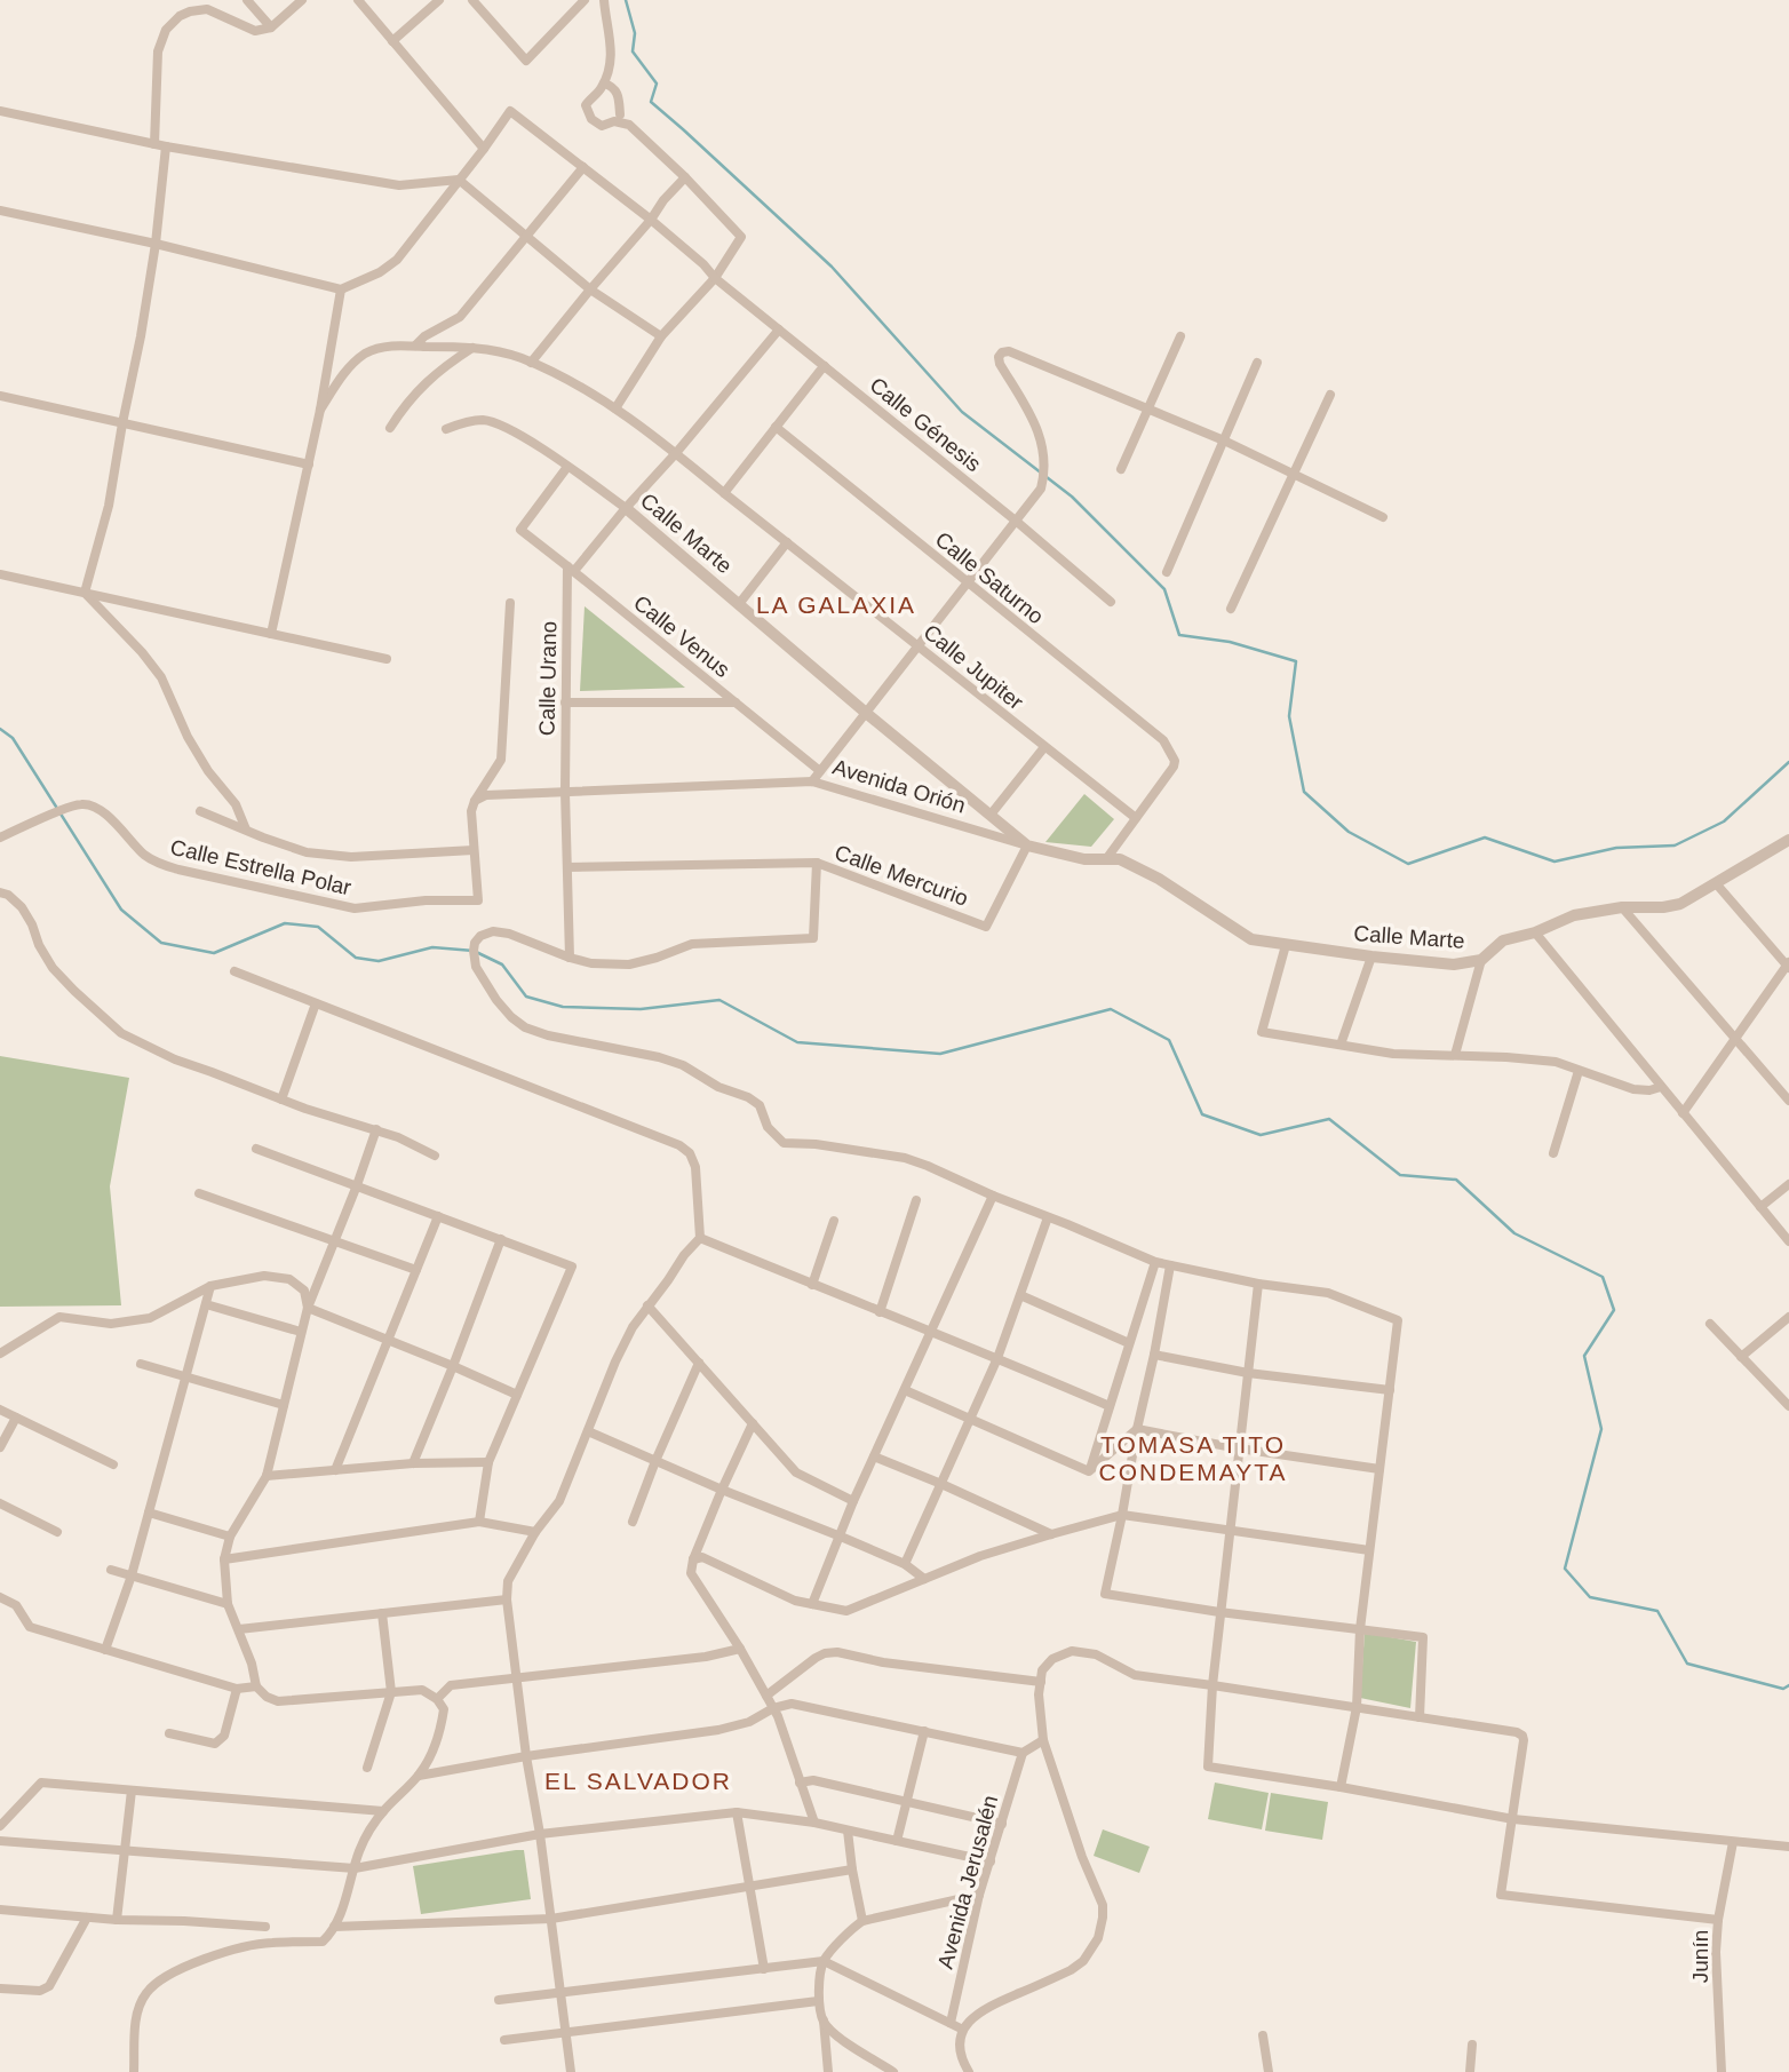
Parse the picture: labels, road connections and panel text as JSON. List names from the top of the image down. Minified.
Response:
{"streets":{"street":["Calle Génesis","Calle Marte","Calle Saturno","Calle Venus","Calle Jupiter","Calle Urano","Avenida Orión","Calle Estrella Polar","Calle Mercurio","Avenida Jerusalén","Junín"]},"crossings":[["Calle Marte","Calle Venus"],["Calle Marte","Avenida Orión"],["Calle Marte","Calle Mercurio"],["Calle Saturno","Calle Jupiter"],["Calle Venus","Calle Urano"],["Calle Urano","Avenida Orión"],["Calle Urano","Calle Mercurio"],["Avenida Orión","Calle Mercurio"]],"districts":["LA GALAXIA","TOMASA TITO CONDEMAYTA","EL SALVADOR"]}
